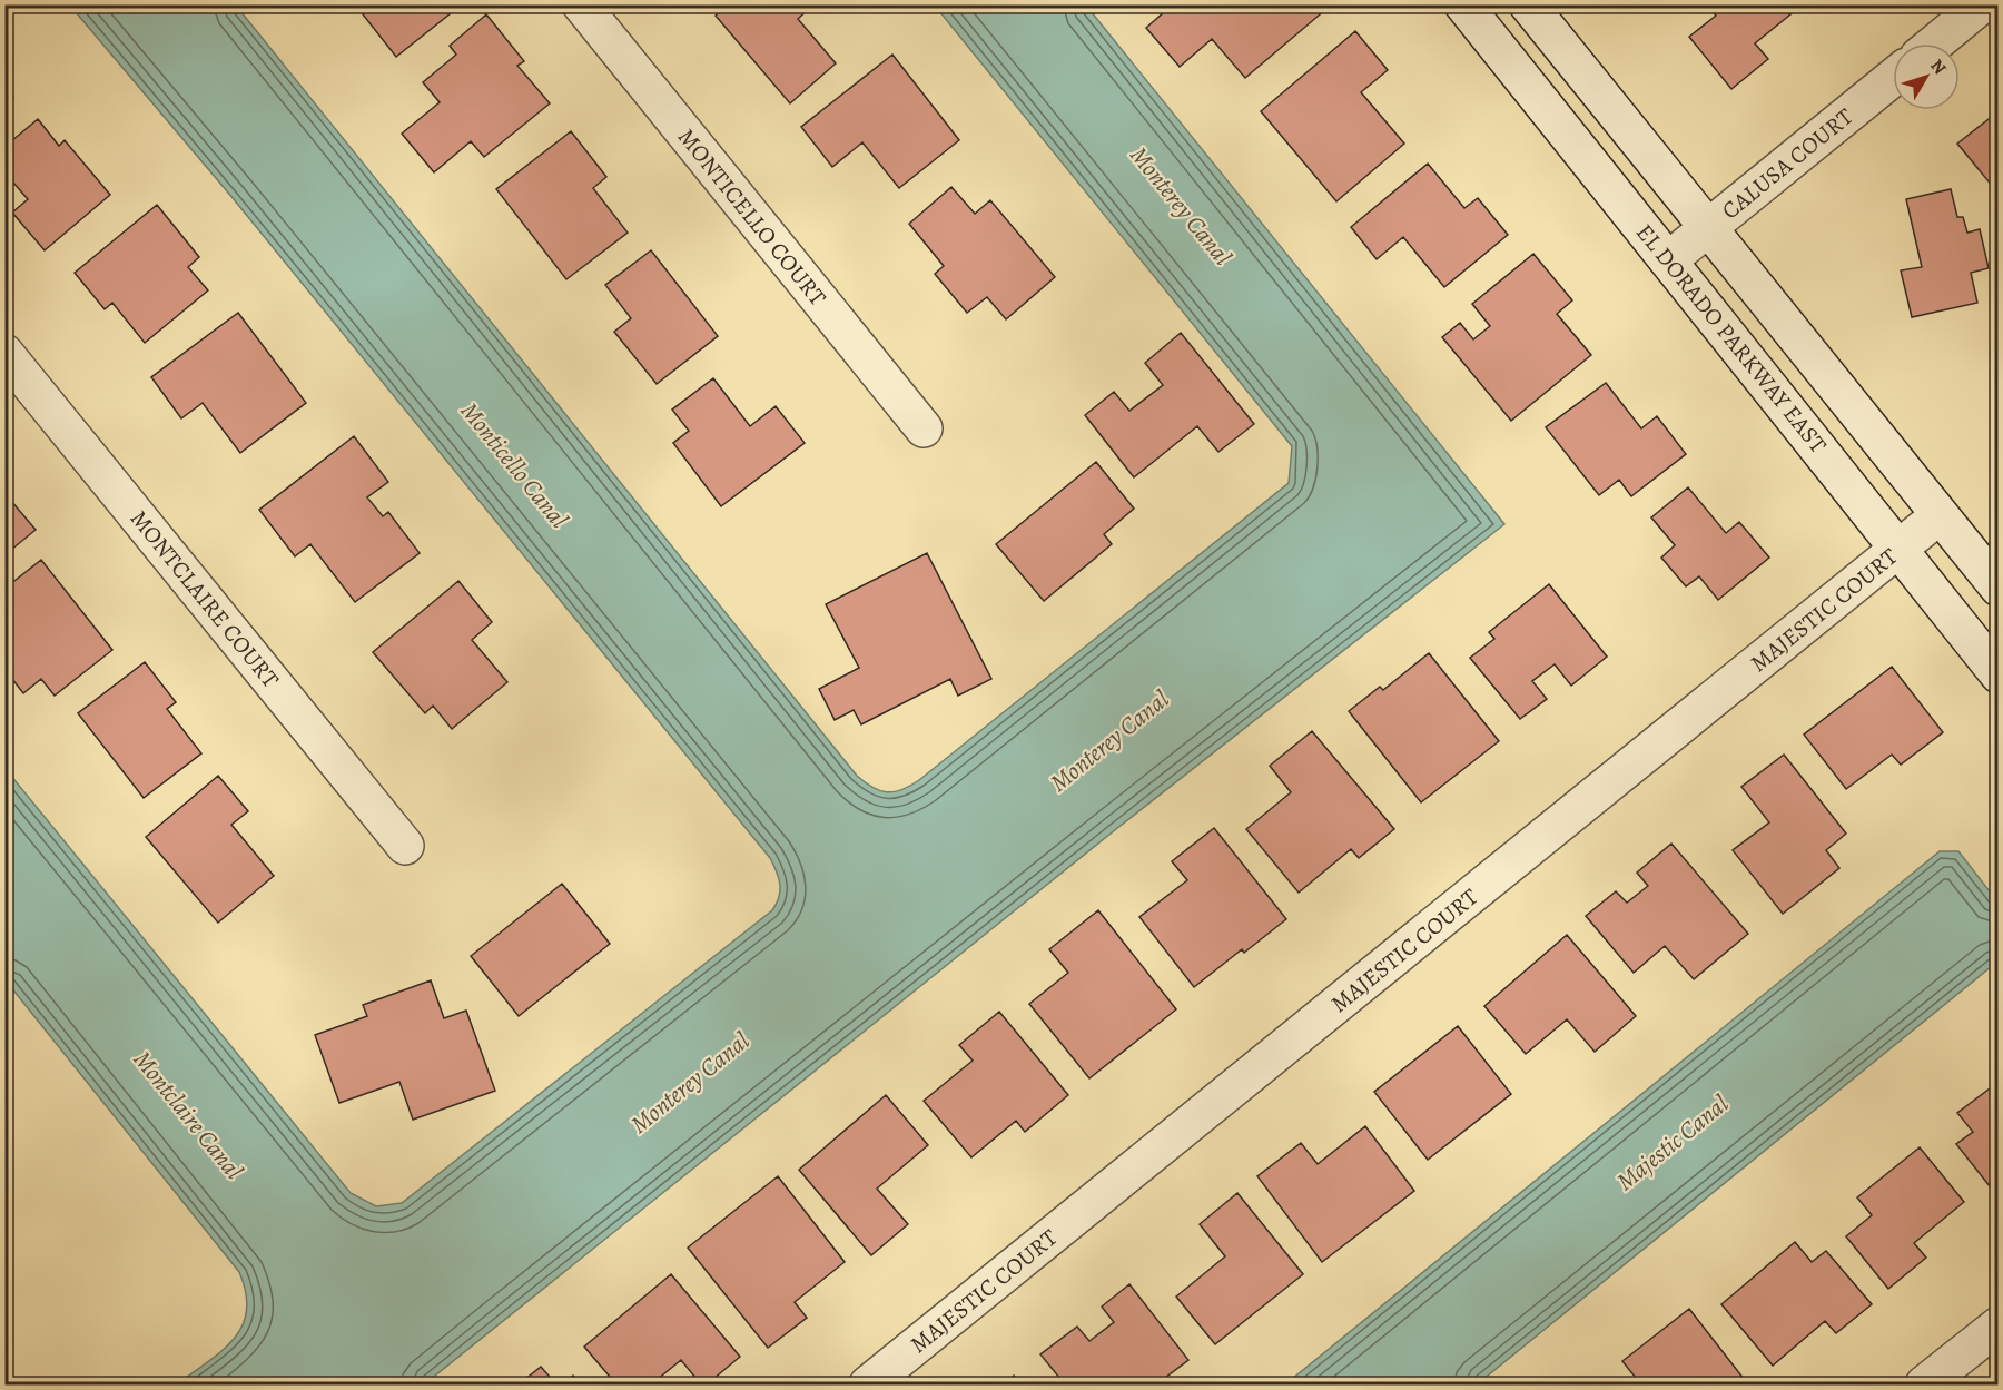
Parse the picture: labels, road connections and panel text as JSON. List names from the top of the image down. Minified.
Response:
{"streets":{"street":["CALUSA COURT","MONTICELLO COURT","EL DORADO PARKWAY EAST","MONTCLAIRE COURT","MAJESTIC COURT"]},"crossings":[["CALUSA COURT","EL DORADO PARKWAY EAST"],["EL DORADO PARKWAY EAST","MAJESTIC COURT"]],"water":["Monterey Canal","Monticello Canal","Montclaire Canal","Majestic Canal"],"north":"top right"}
